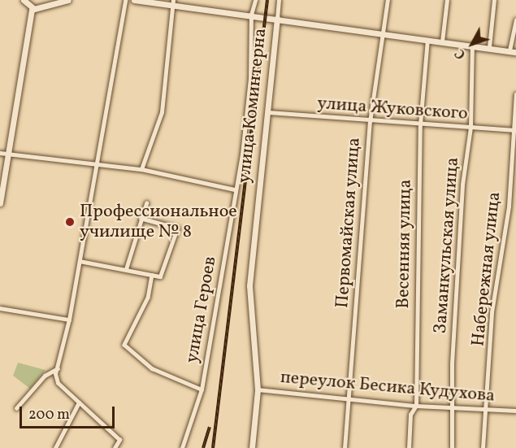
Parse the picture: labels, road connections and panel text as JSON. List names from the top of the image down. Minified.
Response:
{"streets":{"street":["улица Коминтерна","улица Жуковского","Первомайская улица","Весенняя улица","Заманкульская улица","Набережная улица","улица Героев","переулок Бесика Кудухова"]},"crossings":[["улица Коминтерна","улица Жуковского"],["улица Коминтерна","переулок Бесика Кудухова"],["улица Жуковского","Первомайская улица"],["улица Жуковского","Весенняя улица"],["улица Жуковского","Заманкульская улица"],["улица Жуковского","Набережная улица"],["Первомайская улица","переулок Бесика Кудухова"],["Весенняя улица","переулок Бесика Кудухова"],["Заманкульская улица","переулок Бесика Кудухова"],["Набережная улица","переулок Бесика Кудухова"]],"places":["Профессиональное училище № 8"],"scale_bar":"200 m","north":"bottom left"}
